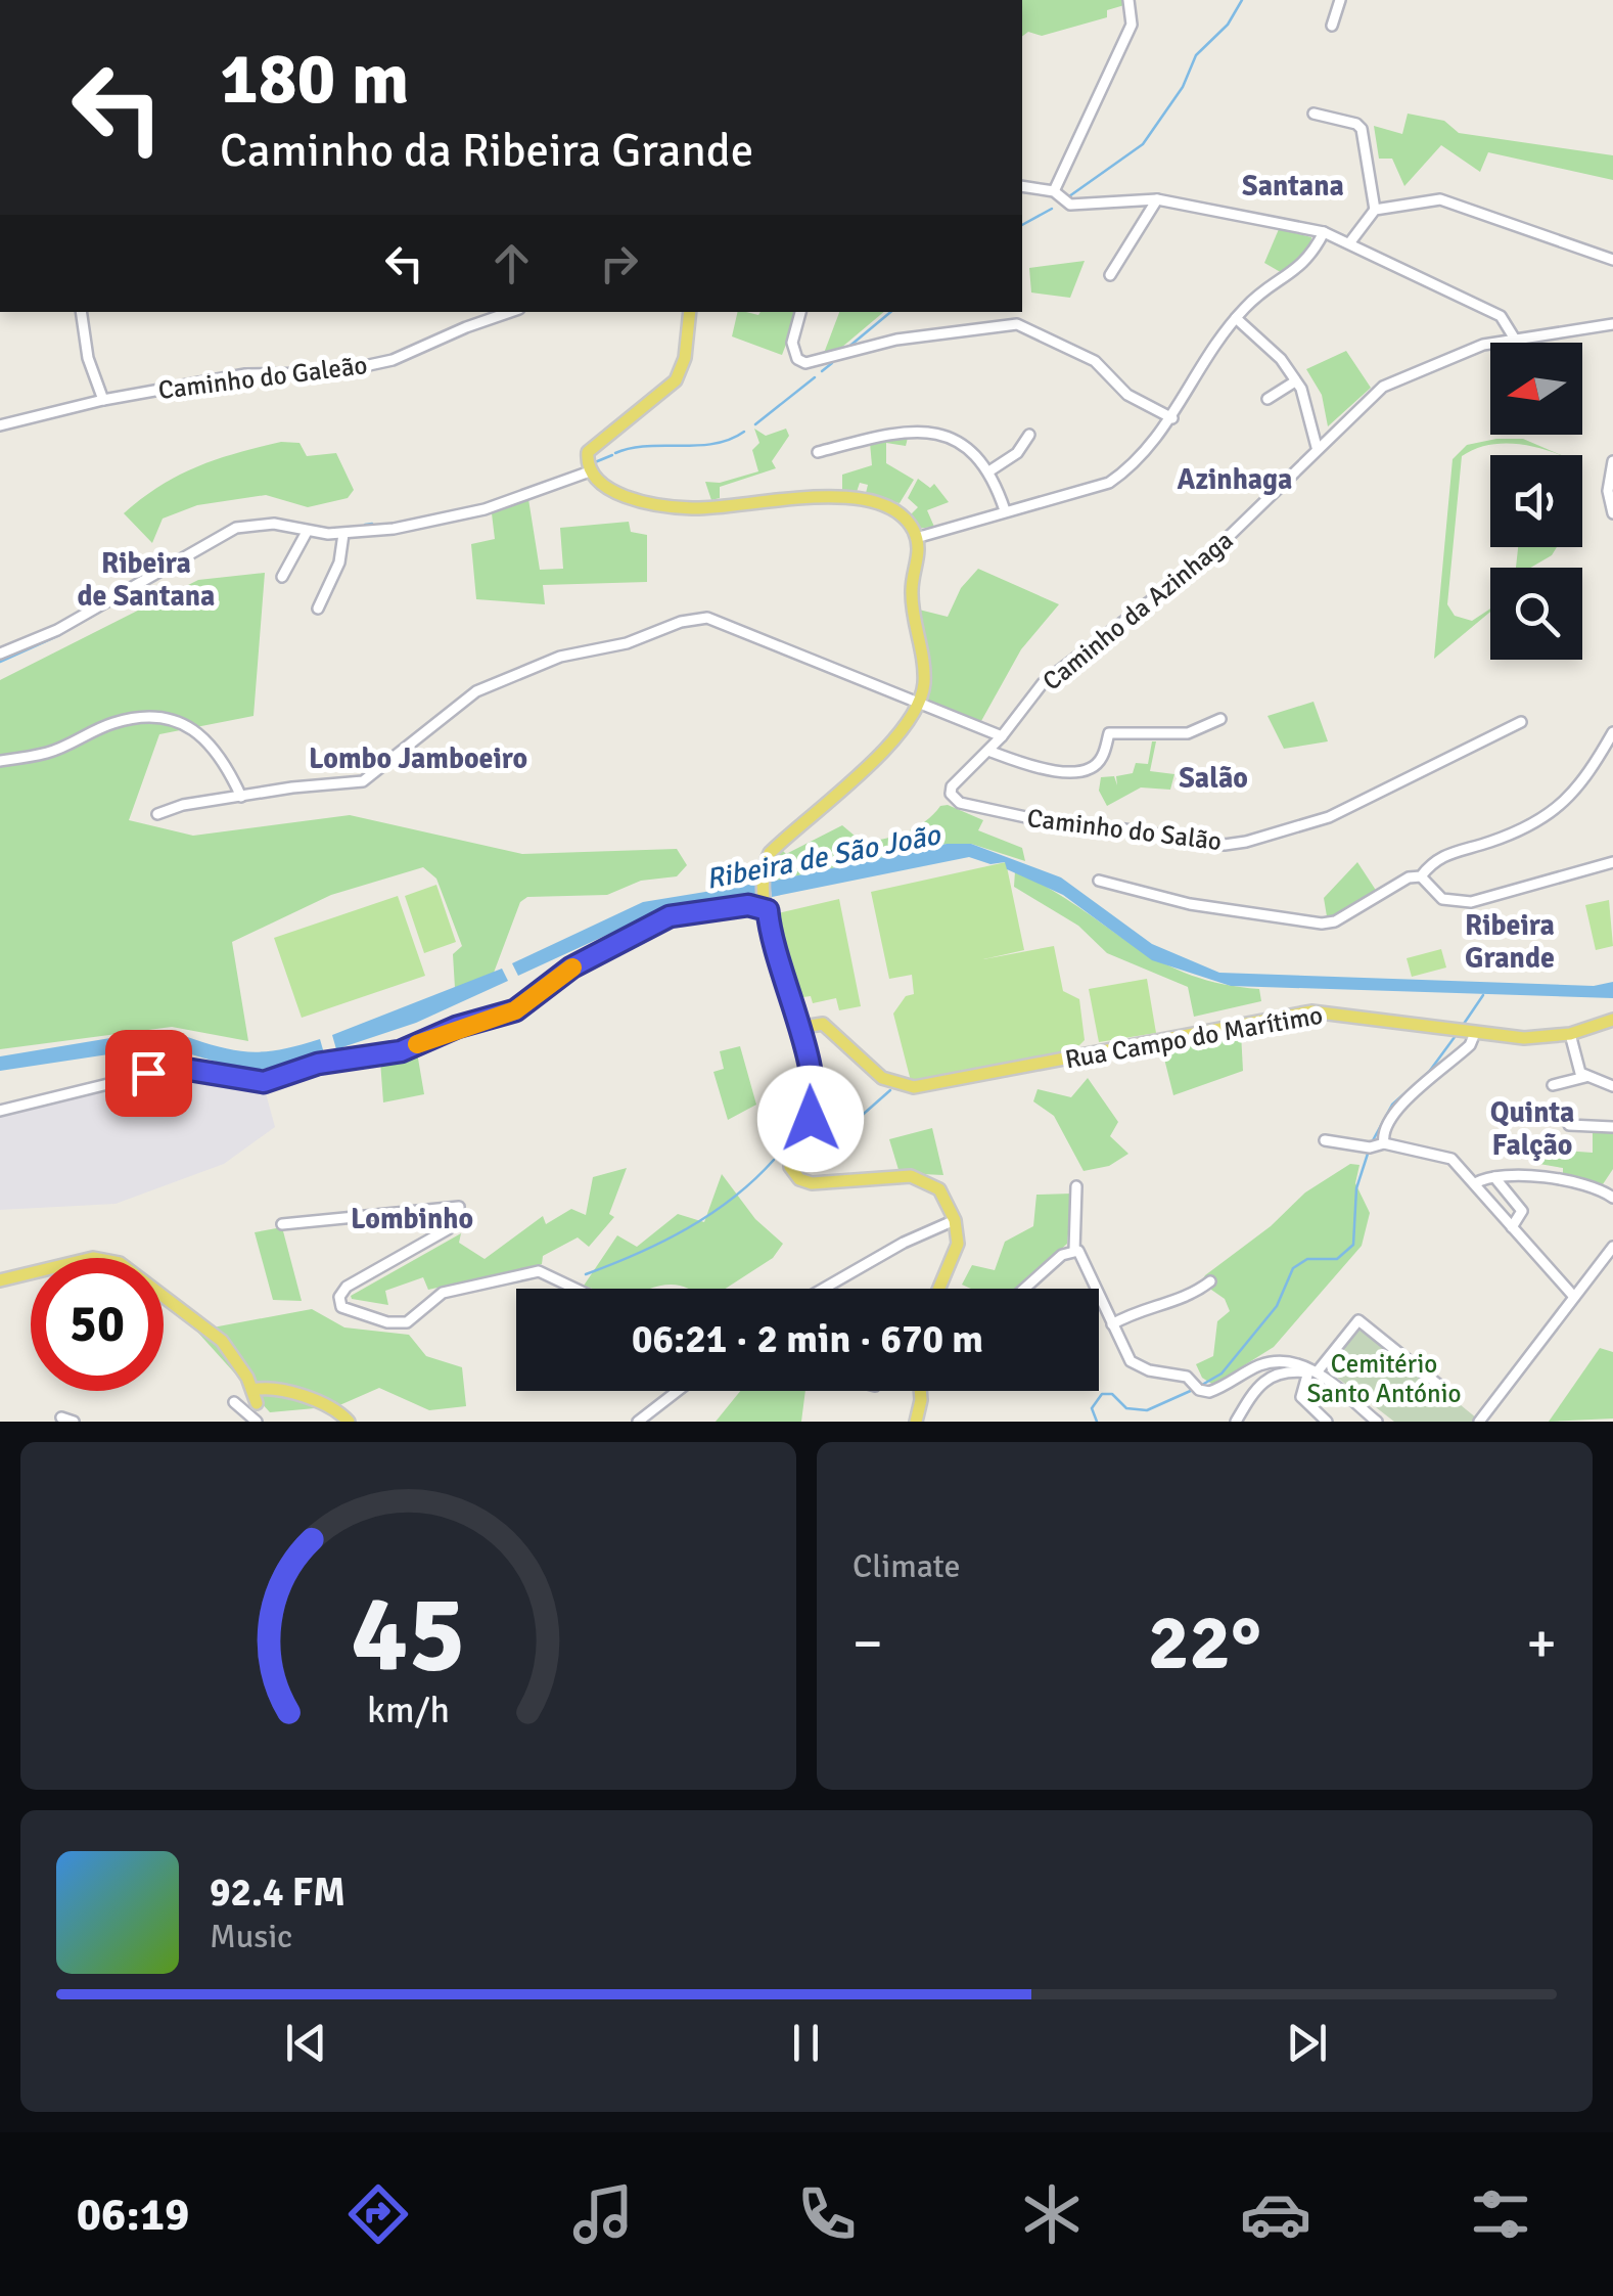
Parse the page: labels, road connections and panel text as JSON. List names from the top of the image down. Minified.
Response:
{"streets":{"main road":["Rua Campo do Marítimo"],"street":["Caminho do Galeão","Caminho da Azinhaga","Caminho do Salão"]},"crossings":[["Caminho da Azinhaga","Caminho do Salão"]],"districts":["Santana","Azinhaga","Ribeira de Santana","Lombo Jamboeiro","Salão","Ribeira Grande","Quinta Falção","Lombinho"],"water":["Ribeira de São João"],"parks":["Cemitério Santo António"],"north":"left","page":{"turn":["180 m","Caminho da Ribeira Grande"],"limit":"50","trip":"06:21 · 2 min · 670 m","tile":"Climate","heat":["−","22°","+"],"song":["92.4 FM","Music"],"tabs":"06:19","gauge":["45","km/h"]}}
